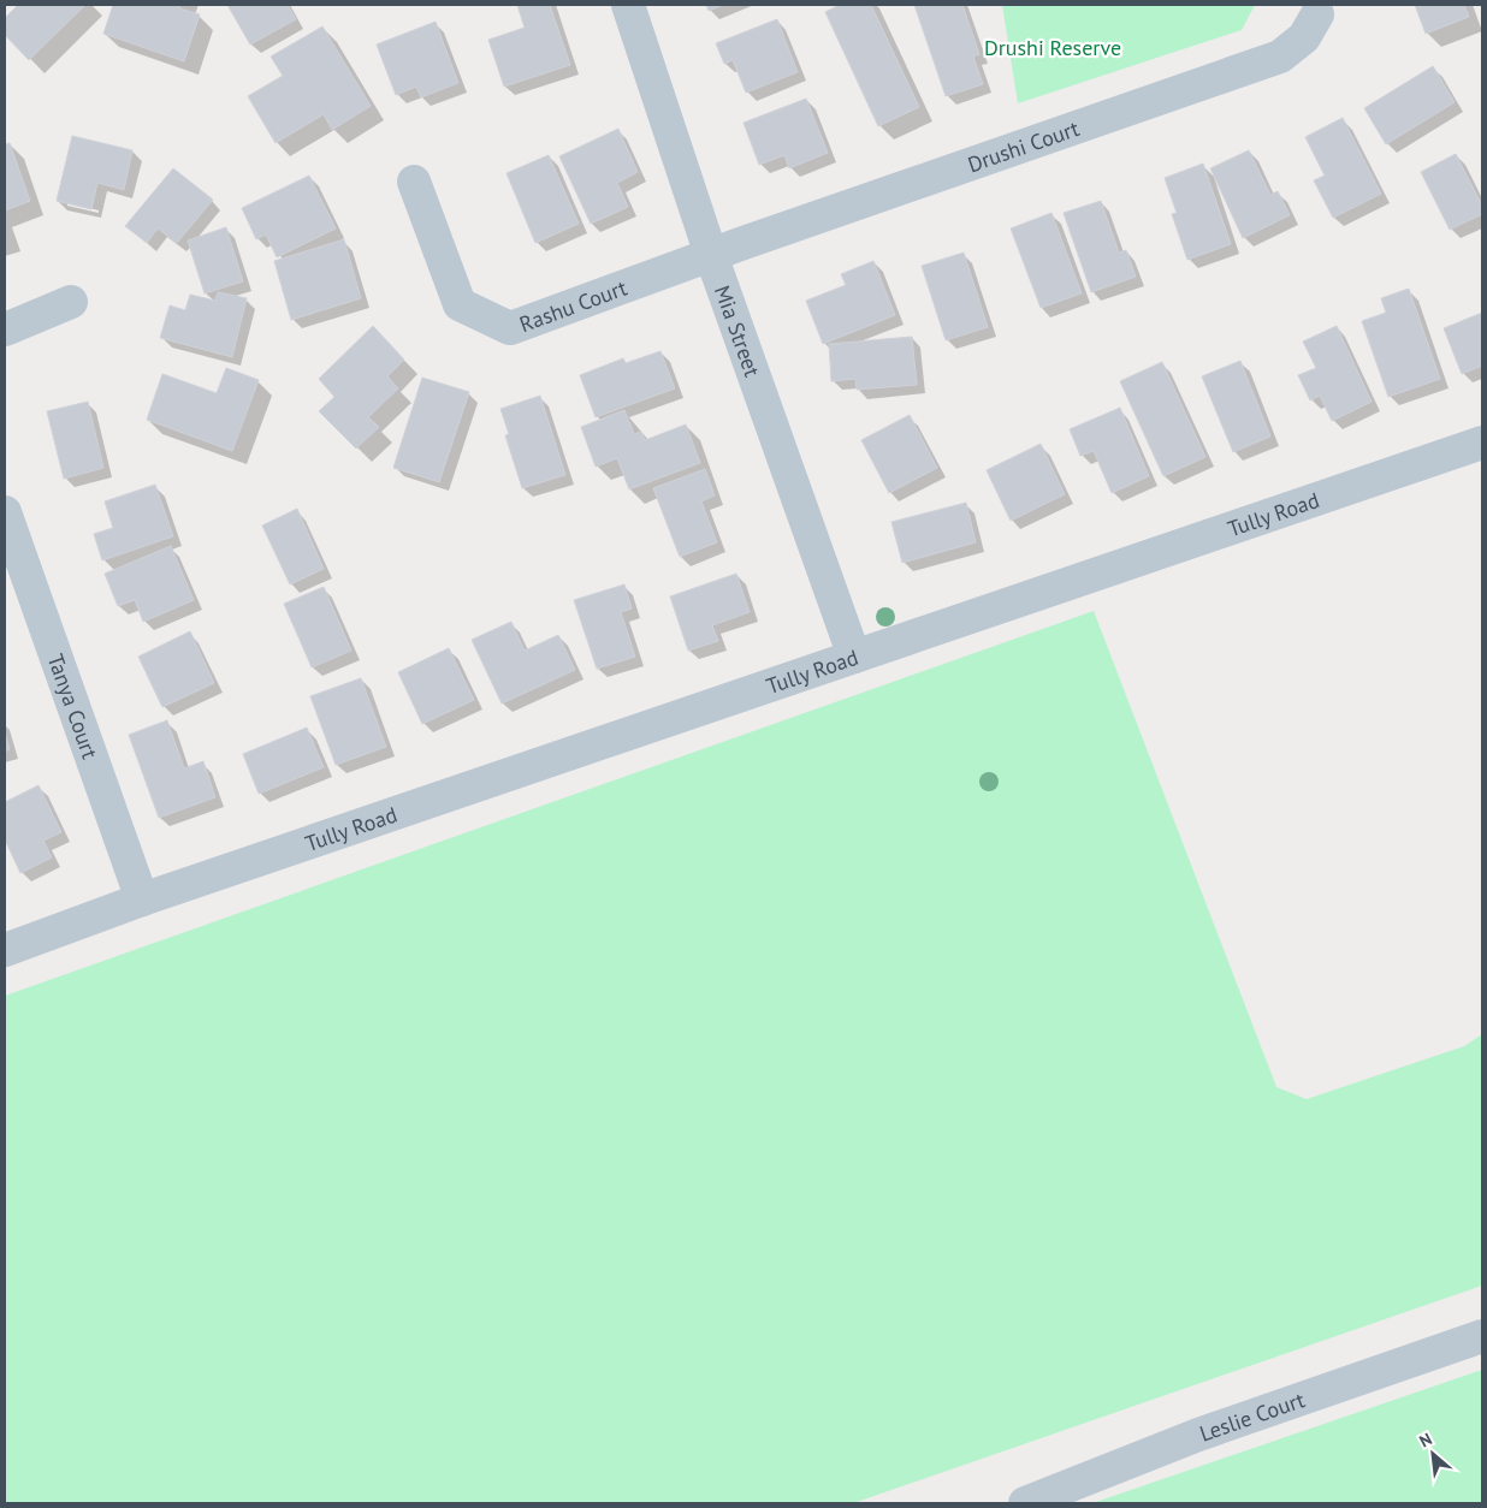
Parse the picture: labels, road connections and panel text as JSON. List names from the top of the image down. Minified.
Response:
{"streets":{"street":["Drushi Court","Rashu Court","Mia Street","Tully Road","Tanya Court","Leslie Court"]},"crossings":[["Drushi Court","Rashu Court"],["Drushi Court","Mia Street"],["Rashu Court","Mia Street"],["Mia Street","Tully Road"],["Tully Road","Tanya Court"]],"parks":["Drushi Reserve"],"north":"top left"}
